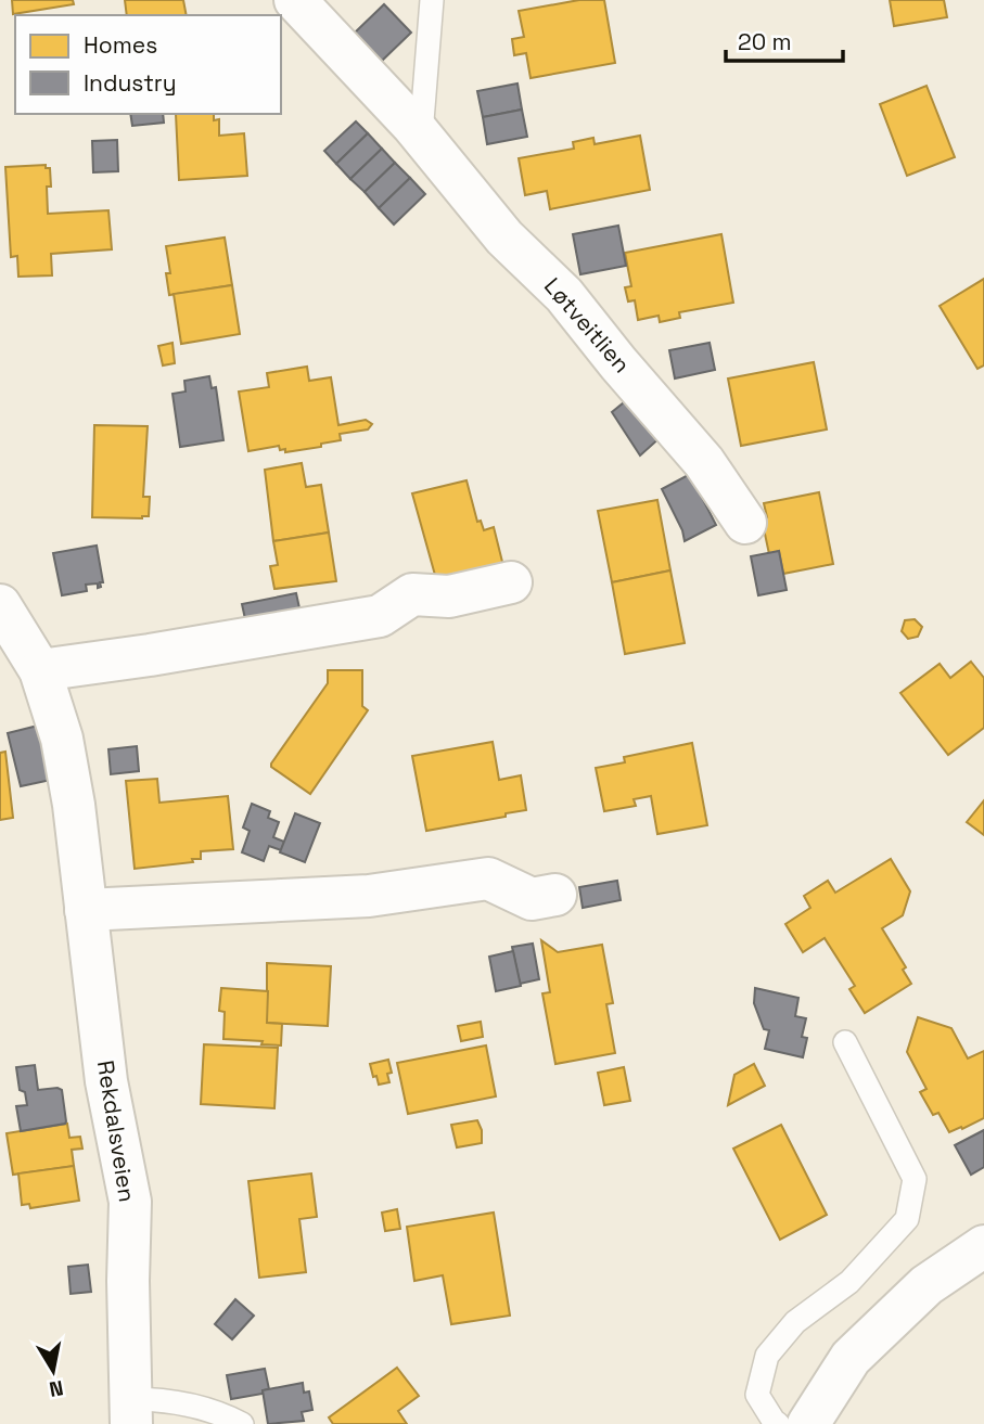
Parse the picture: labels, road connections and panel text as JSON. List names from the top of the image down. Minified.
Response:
{"streets":{"street":["Løtveitlien","Rekdalsveien"]},"legend":["Homes","Industry"],"scale_bar":"20 m","north":"bottom"}
